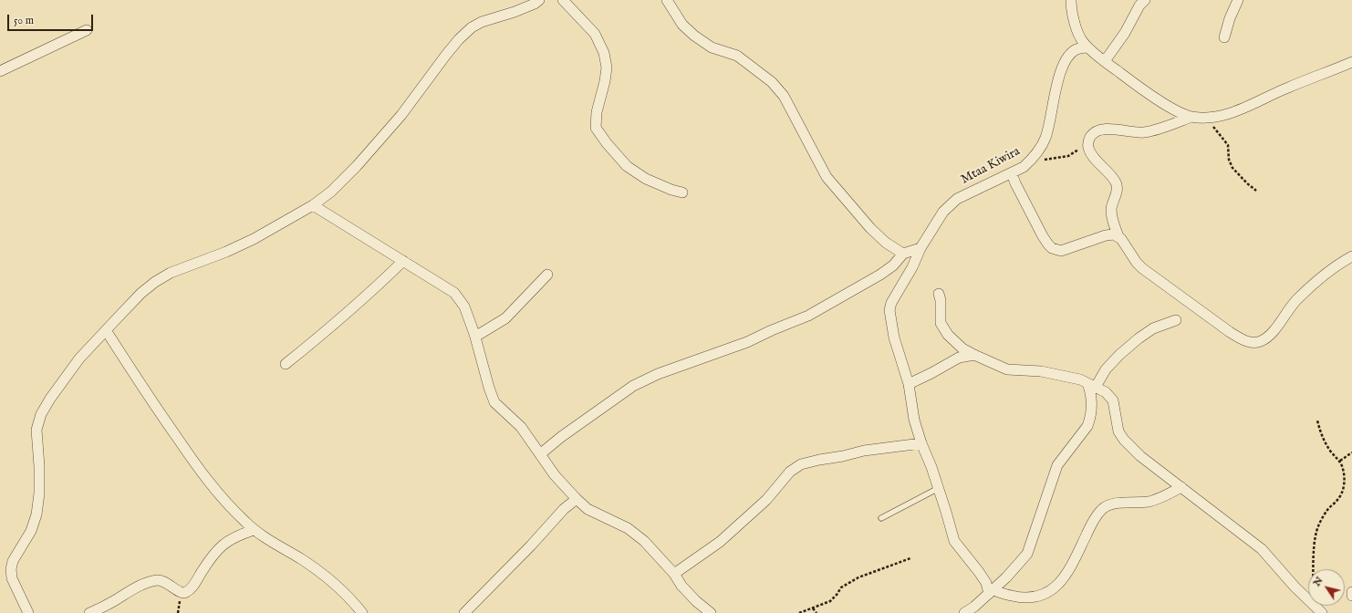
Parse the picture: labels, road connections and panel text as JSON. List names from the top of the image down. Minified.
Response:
{"streets":{"street":["Mtaa Kiwira"]},"scale_bar":"50 m","north":"top left"}
